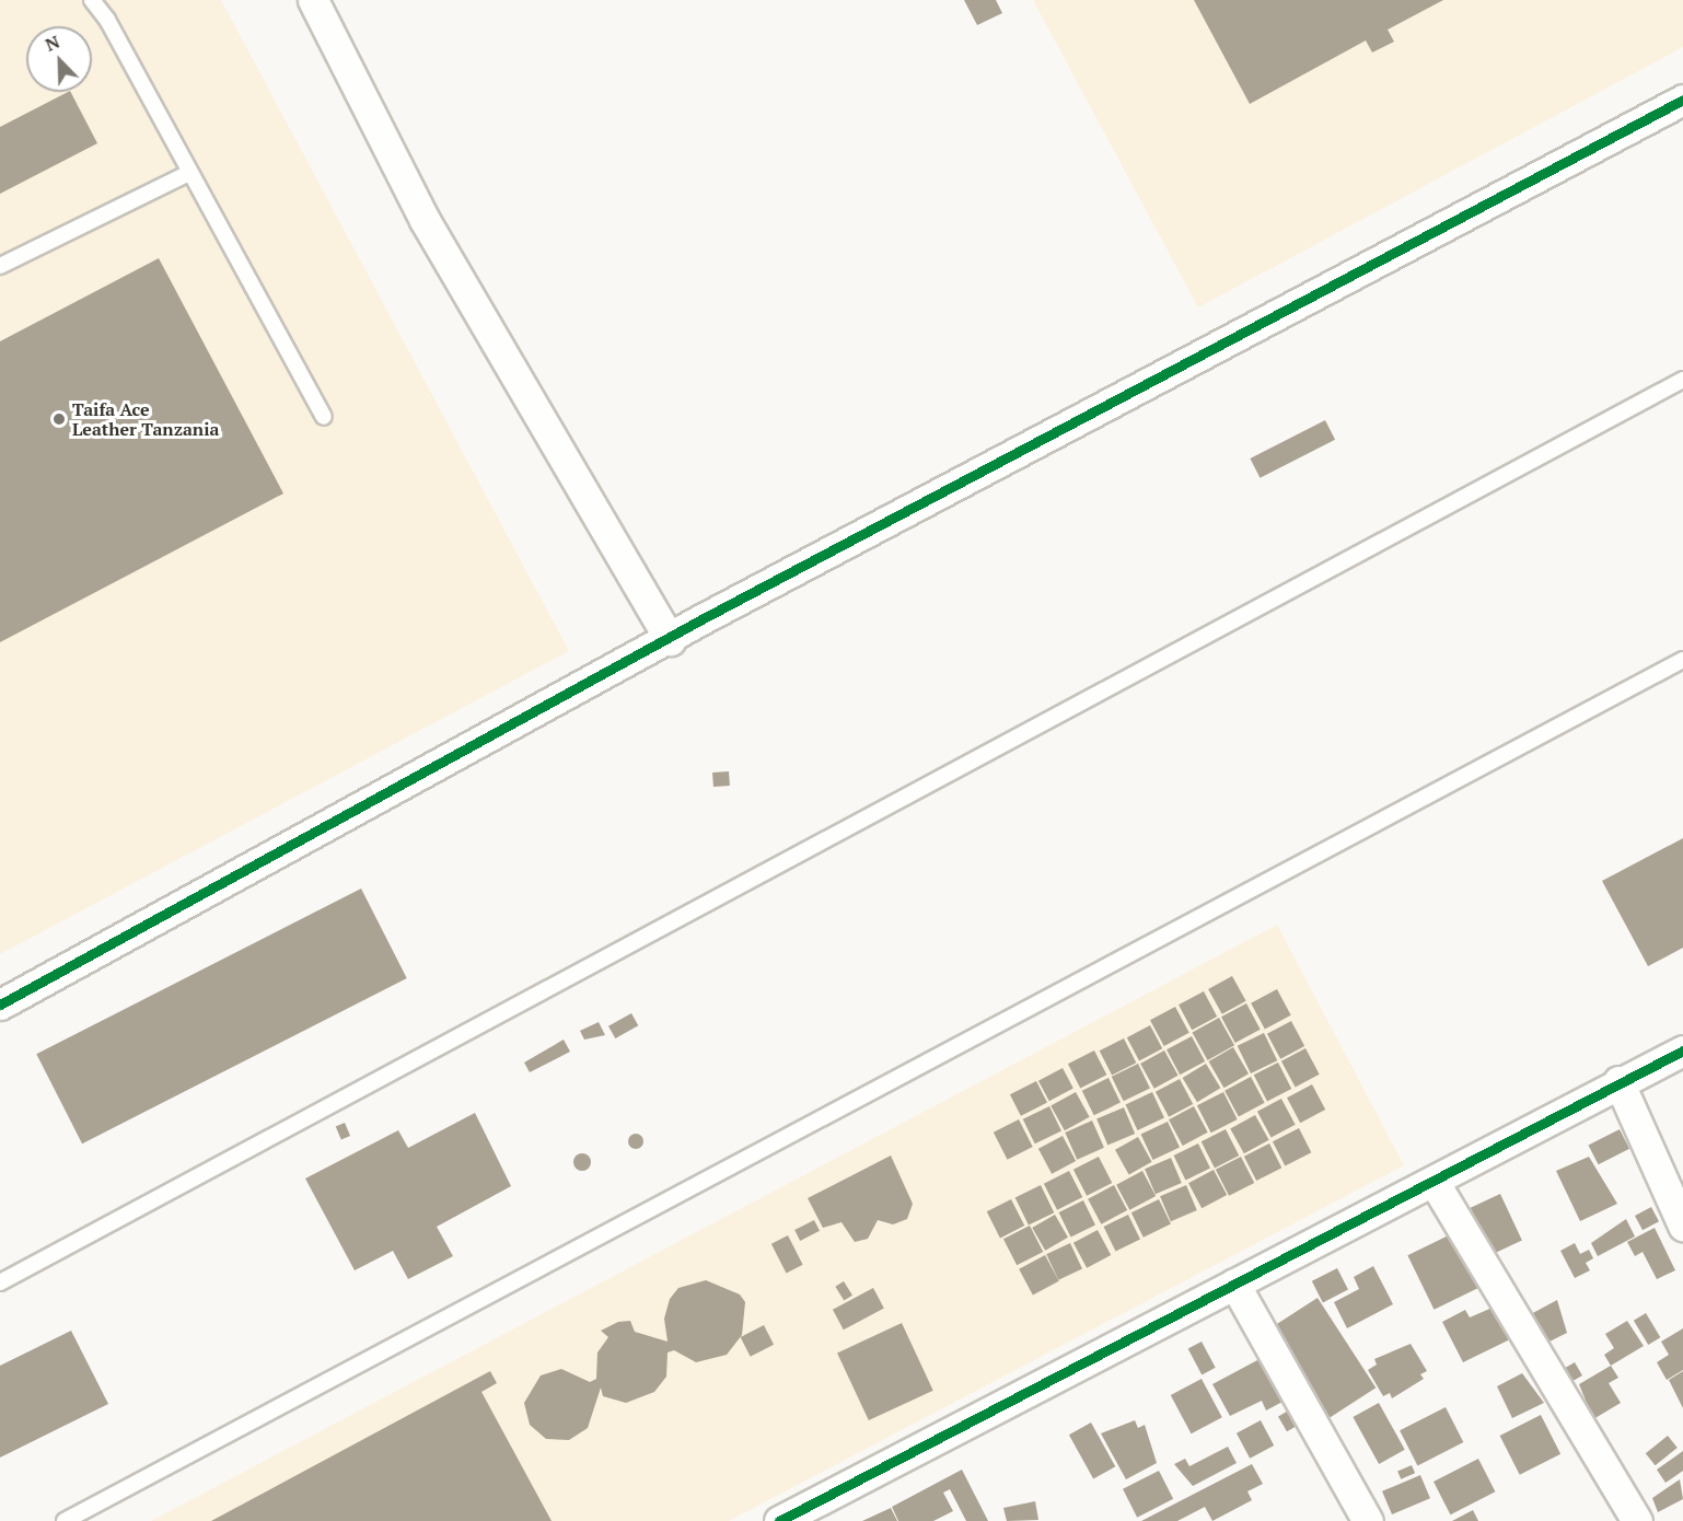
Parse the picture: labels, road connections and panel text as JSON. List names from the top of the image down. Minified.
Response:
{"places":["Taifa Ace Leather Tanzania"],"north":"top left"}
